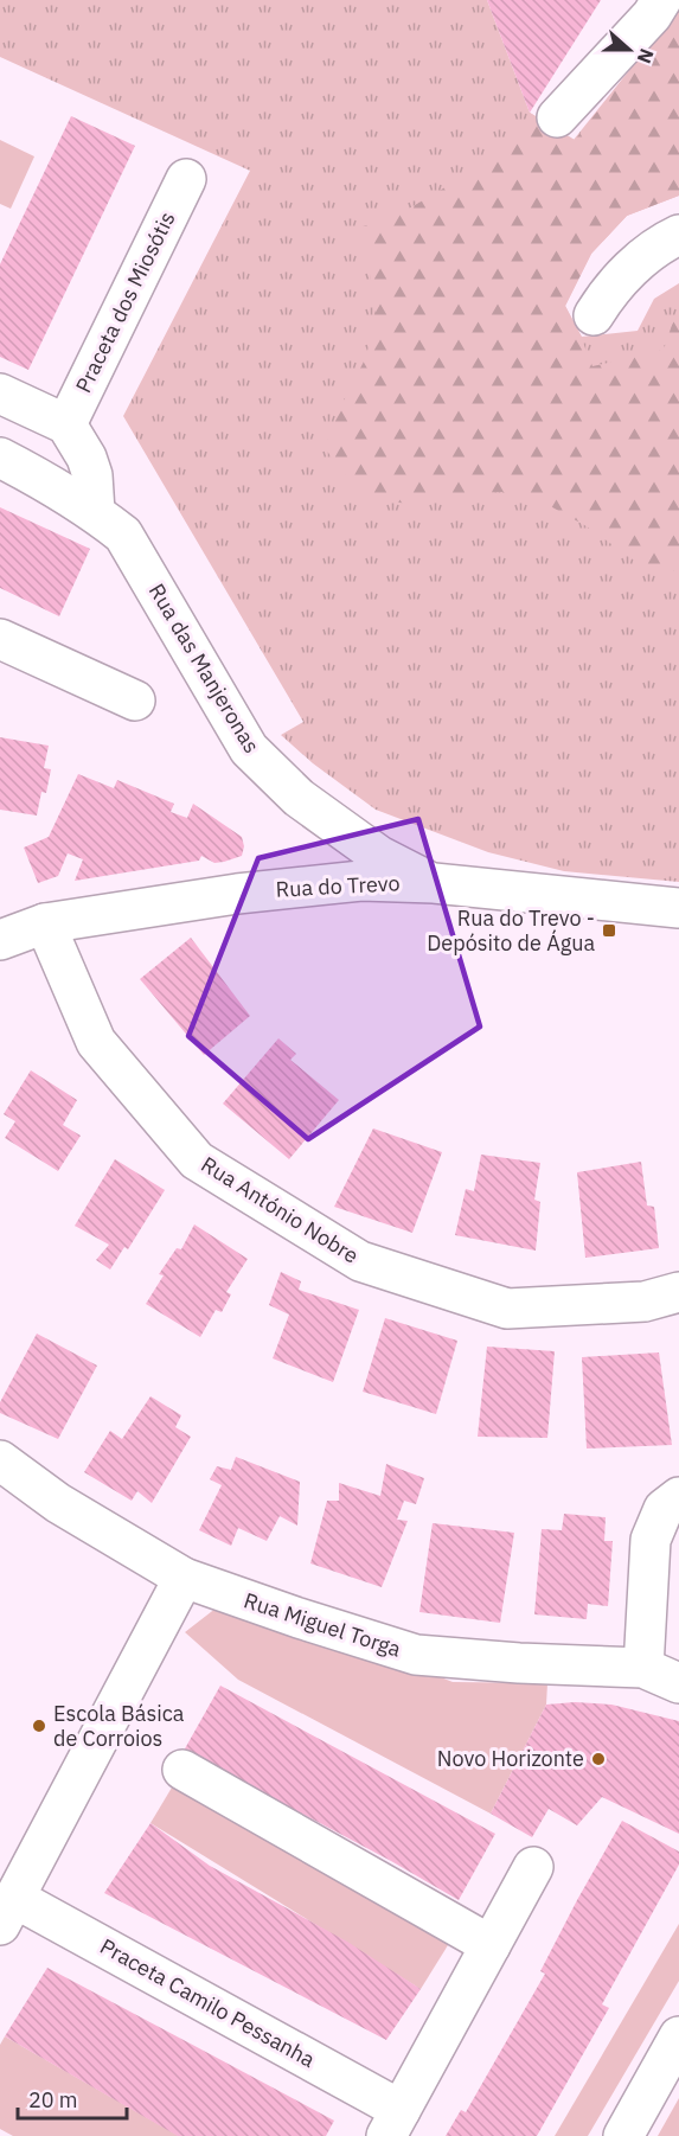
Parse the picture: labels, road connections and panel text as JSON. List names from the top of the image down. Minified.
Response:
{"streets":{"street":["Praceta dos Miosótis","Rua das Manjeronas","Rua do Trevo","Rua António Nobre","Rua Miguel Torga","Praceta Camilo Pessanha"]},"crossings":[["Rua das Manjeronas","Rua do Trevo"],["Rua do Trevo","Rua António Nobre"]],"places":{"transit":["Rua do Trevo - Depósito de Água"],"other":["Escola Básica de Corroios","Novo Horizonte"]},"scale_bar":"20 m","north":"right"}
